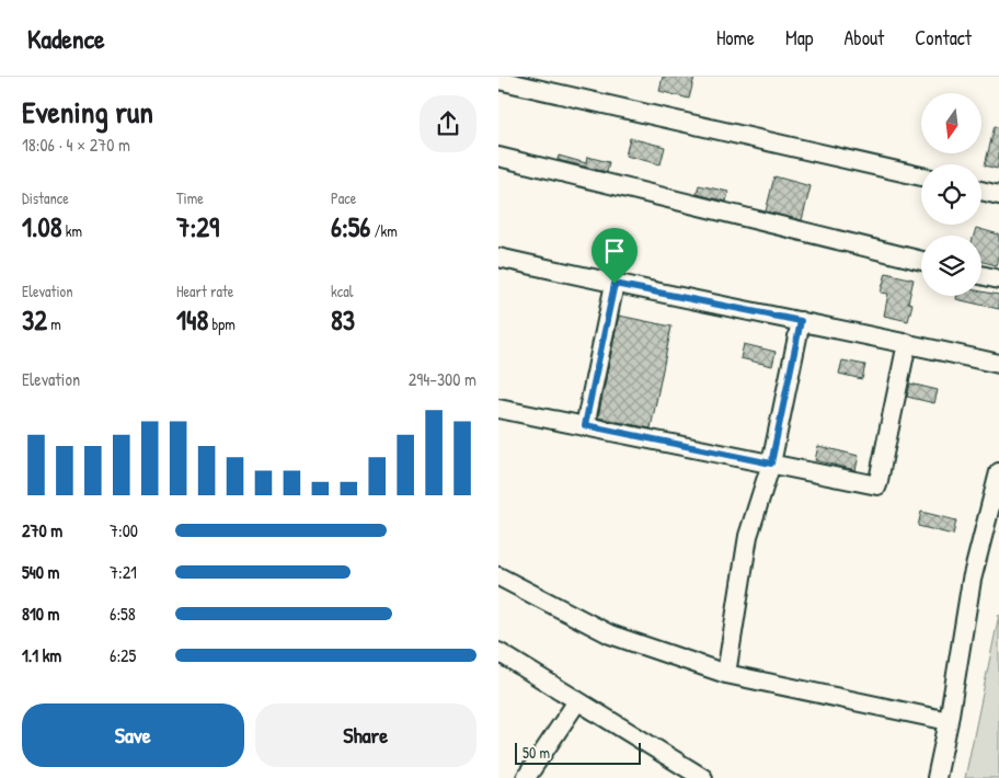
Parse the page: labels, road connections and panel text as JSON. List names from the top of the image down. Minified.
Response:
{"scale_bar":"50 m","north":"bottom","page":{"header":"Kadence","nav":["Home","Map","About","Contact"],"heading":["Evening run","18:06 · 4 × 270 m"],"stats":[["Distance","1.08 km"],["Time","7:29"],["Pace","6:56 /km"],["Elevation","32 m"],["Heart rate","148 bpm"],["kcal","83"]],"chart":["Elevation","294–300 m"],"list":[{"name":"270 m","note":"7:00"},{"name":"540 m","note":"7:21"},{"name":"810 m","note":"6:58"},{"name":"1.1 km","note":"6:25"}],"buttons":["Save","Share"],"scale":"50 m"}}
